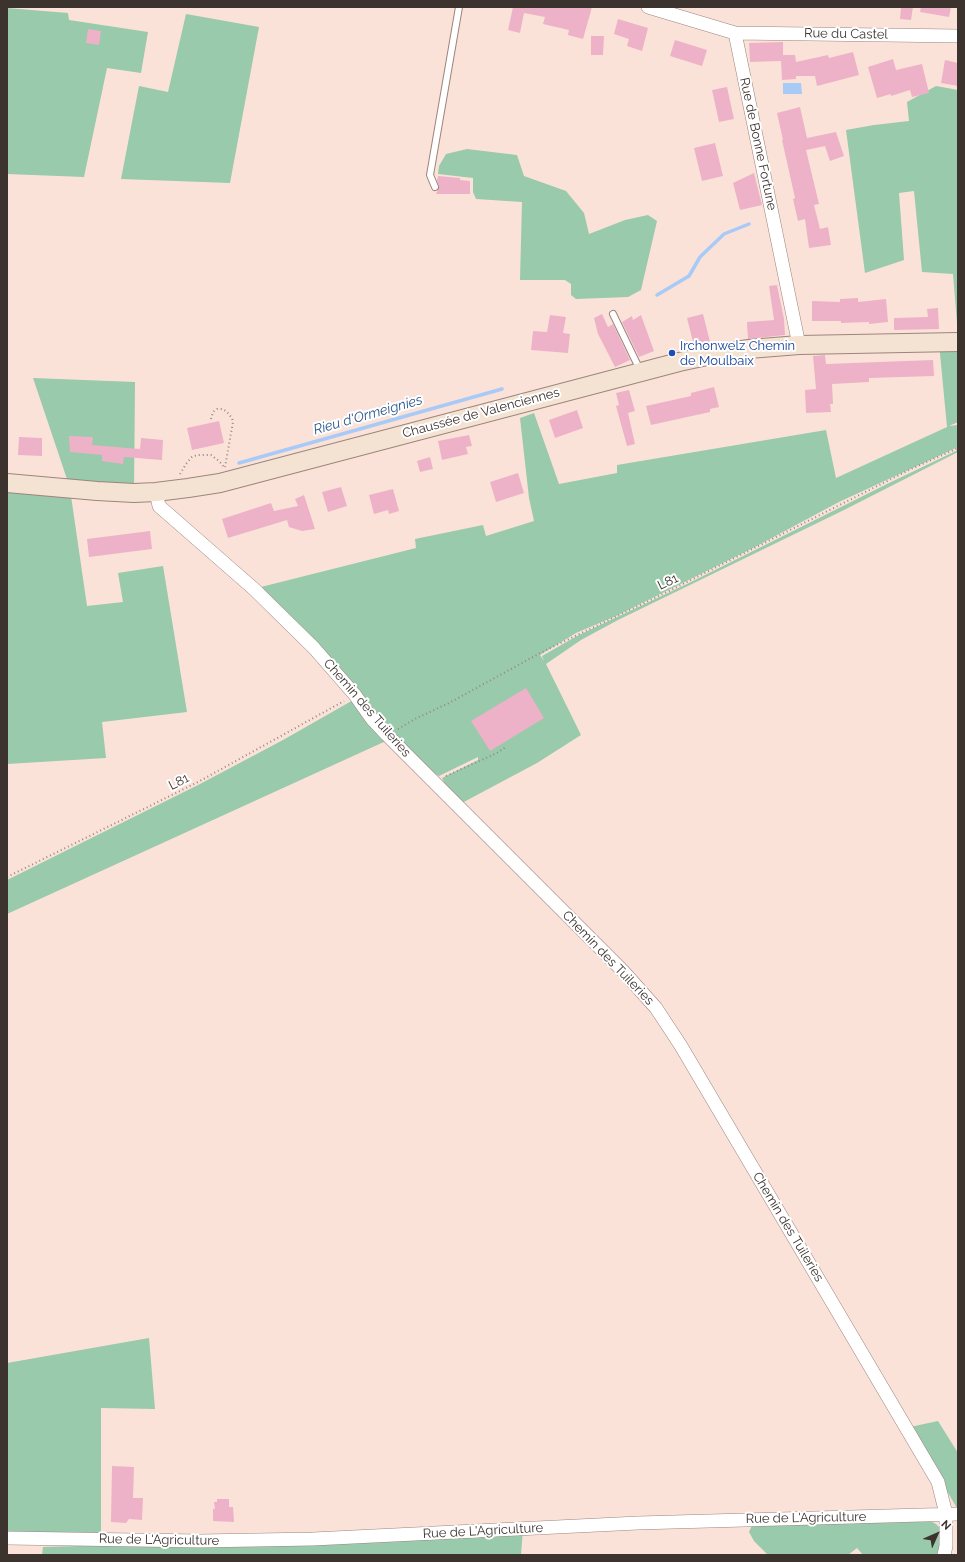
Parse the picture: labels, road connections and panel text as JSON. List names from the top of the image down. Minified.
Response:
{"streets":{"main road":["Chaussée de Valenciennes"],"street":["Rue du Castel","Rue de Bonne Fortune","Chemin des Tuileries","Rue de L'Agriculture"],"path":["L81"]},"crossings":[["Rue du Castel","Rue de Bonne Fortune"],["Rue de Bonne Fortune","Chaussée de Valenciennes"],["Chaussée de Valenciennes","Chemin des Tuileries"],["L81","Chemin des Tuileries"],["Chemin des Tuileries","Rue de L'Agriculture"]],"water":["Rieu d'Ormeignies"],"places":["Irchonwelz Chemin de Moulbaix"],"north":"top right"}
